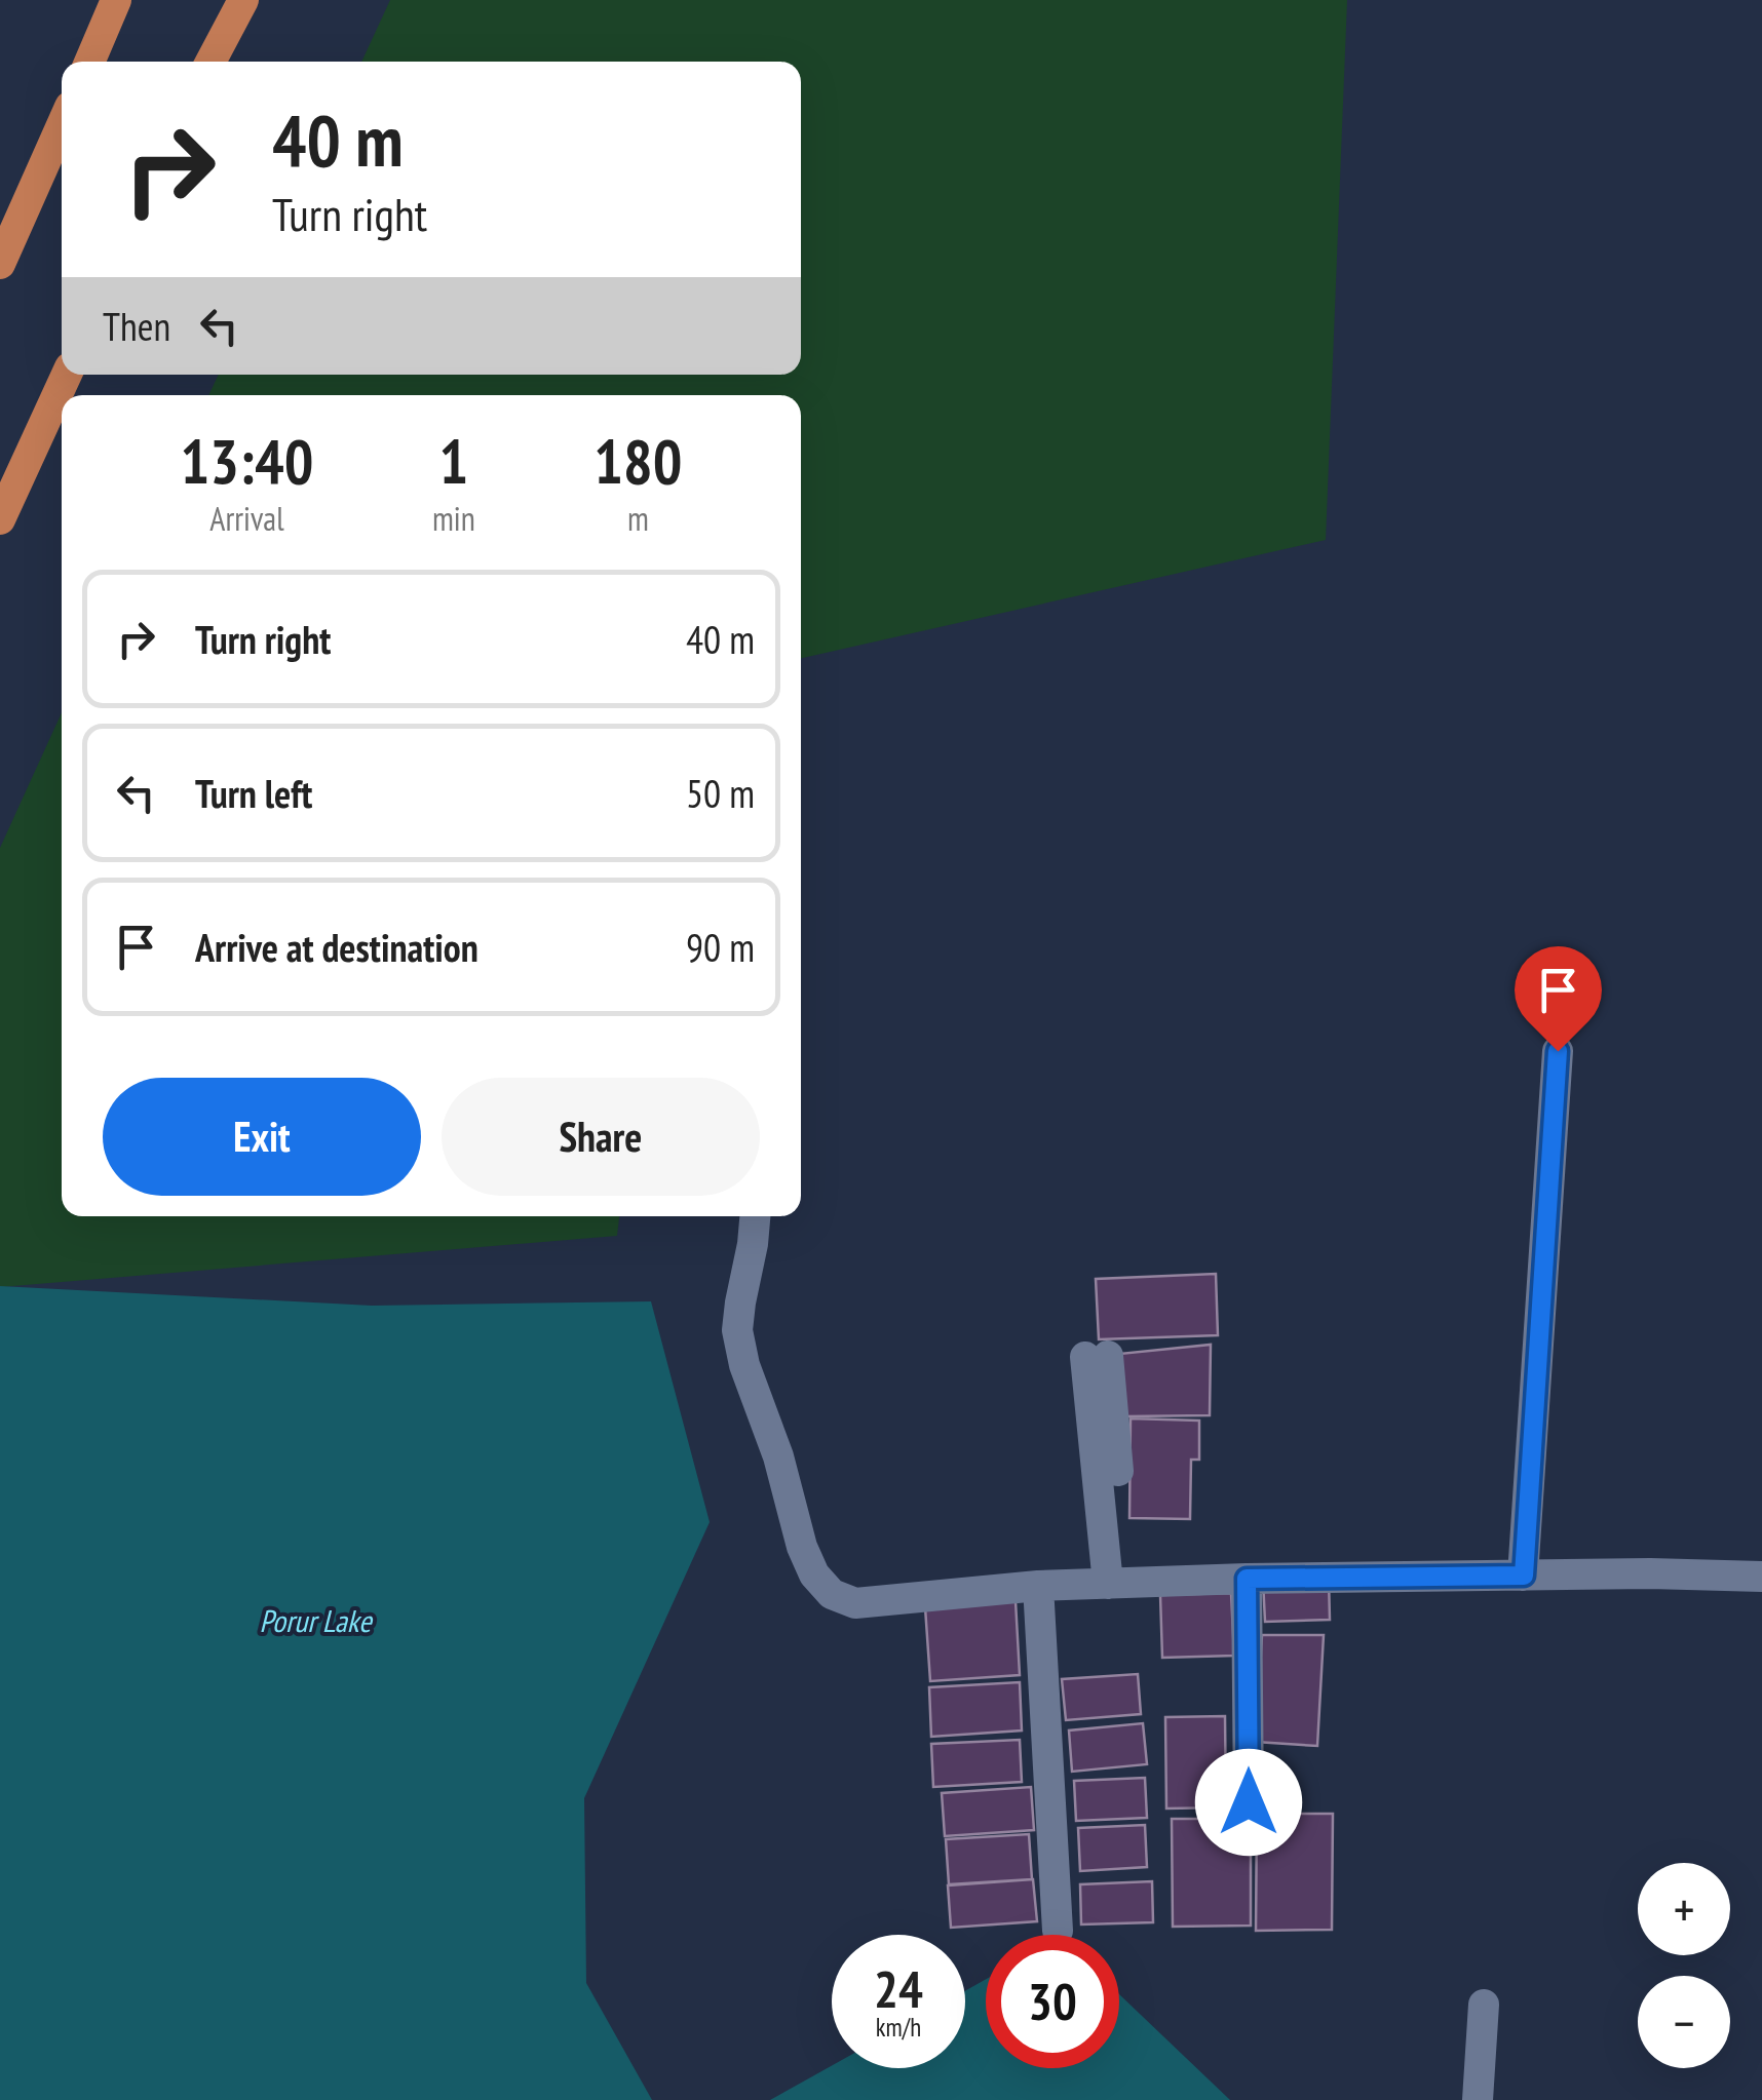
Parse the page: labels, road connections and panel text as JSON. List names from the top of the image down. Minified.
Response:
{"water":["Porur Lake"],"page":{"turn":["40 m","Turn right"],"then":"Then","eta":["13:40","Arrival","1","min","180","m"],"list":[{"name":"Turn right","value":"40 m"},{"name":"Turn left","value":"50 m"},{"name":"Arrive at destination","value":"90 m"}],"buttons":["Exit","Share"],"map_buttons":["+","−"],"speed":"24 km/h","limit":"30"}}
